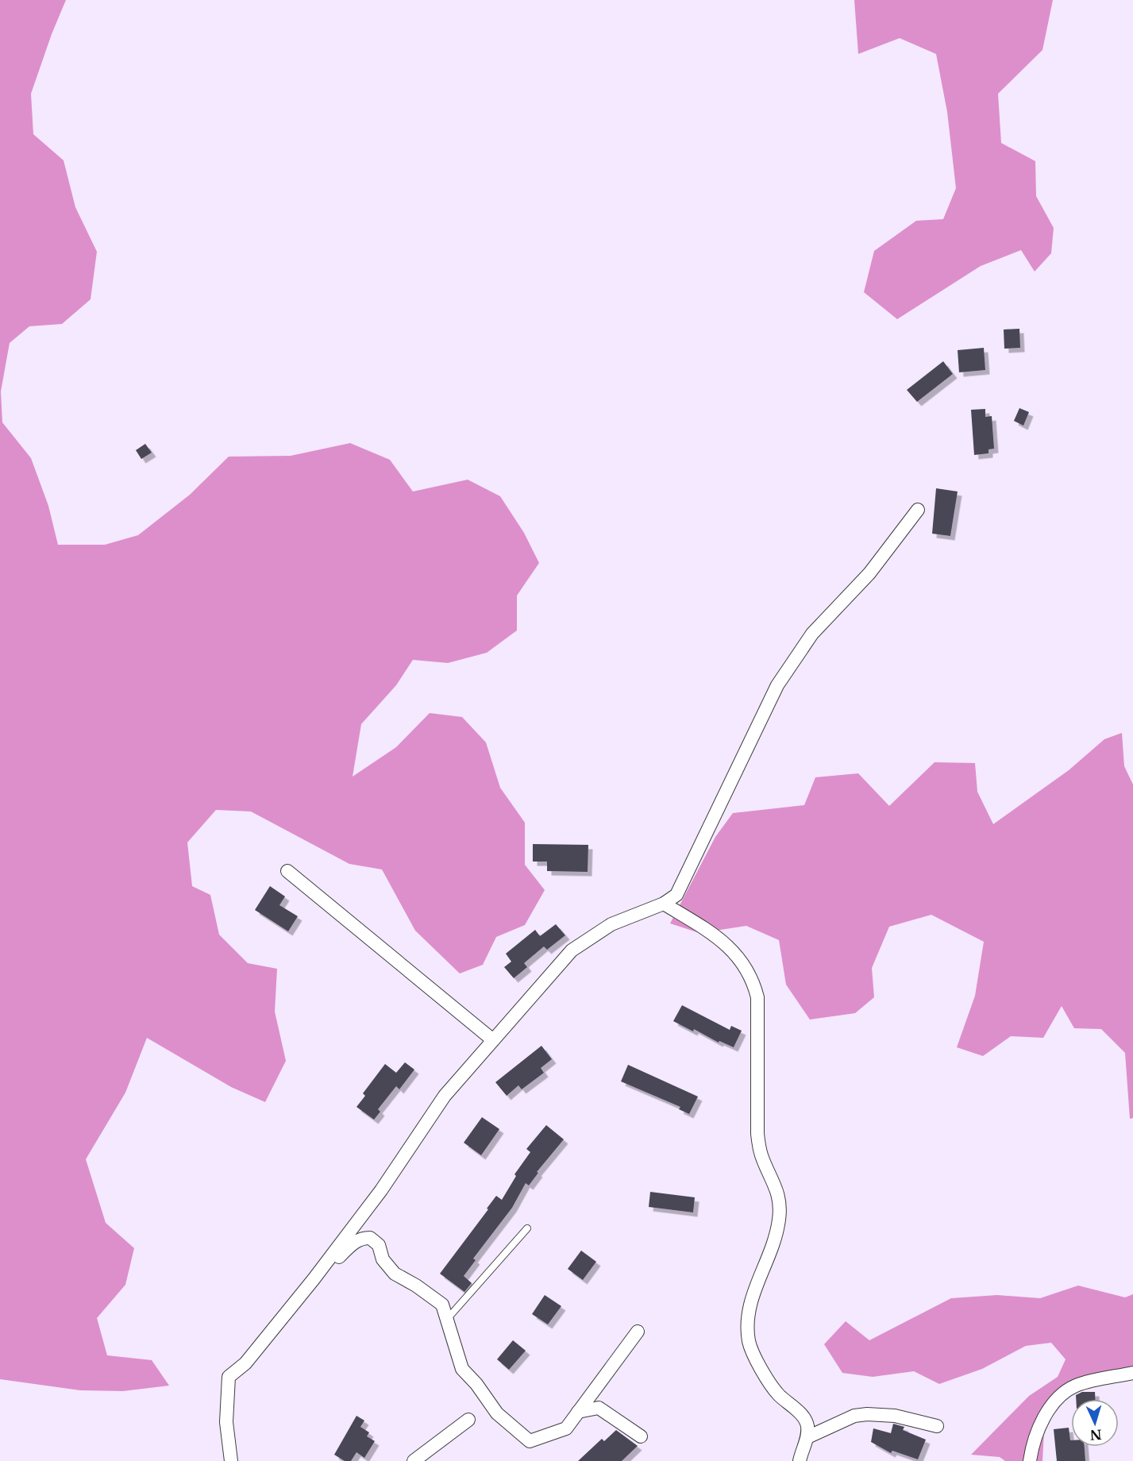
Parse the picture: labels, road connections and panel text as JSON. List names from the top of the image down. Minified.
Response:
{"north":"bottom"}
